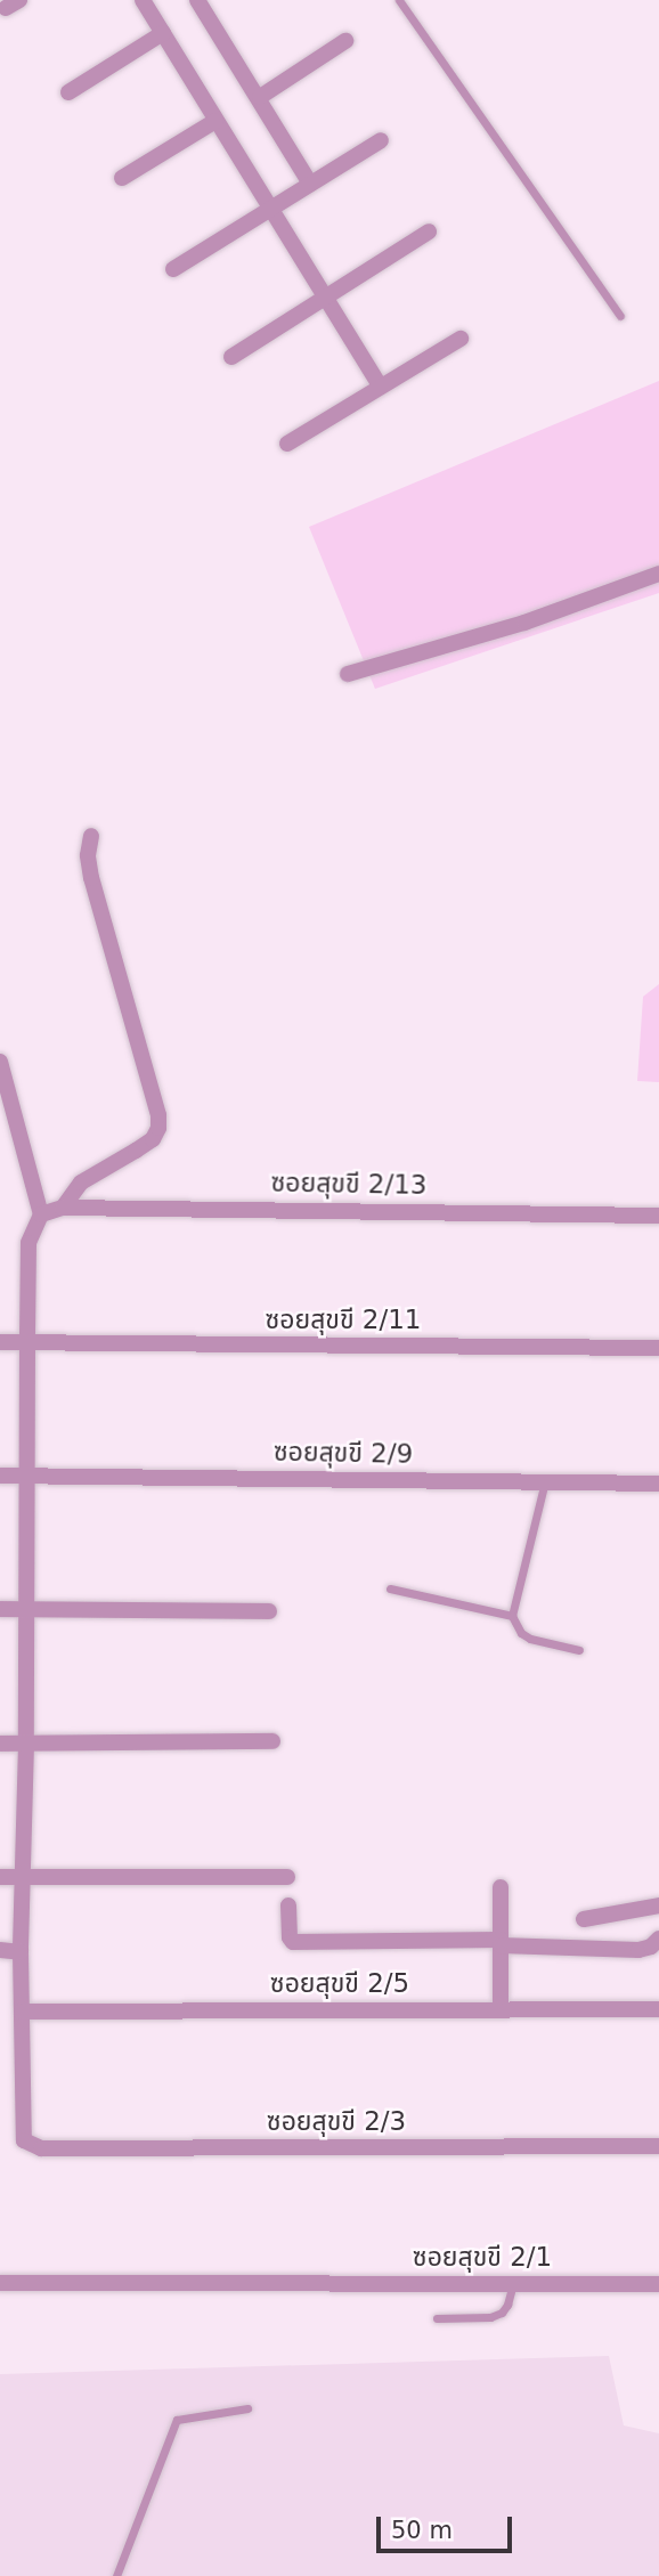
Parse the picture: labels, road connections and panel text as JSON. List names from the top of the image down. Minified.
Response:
{"streets":{"street":["ซอยสุขขี 2/13","ซอยสุขขี 2/11","ซอยสุขขี 2/9","ซอยสุขขี 2/5","ซอยสุขขี 2/3","ซอยสุขขี 2/1"]},"crossings":[["ซอยสุขขี 2/5","ซอยสุขขี 2/3"]],"scale_bar":"50 m"}
